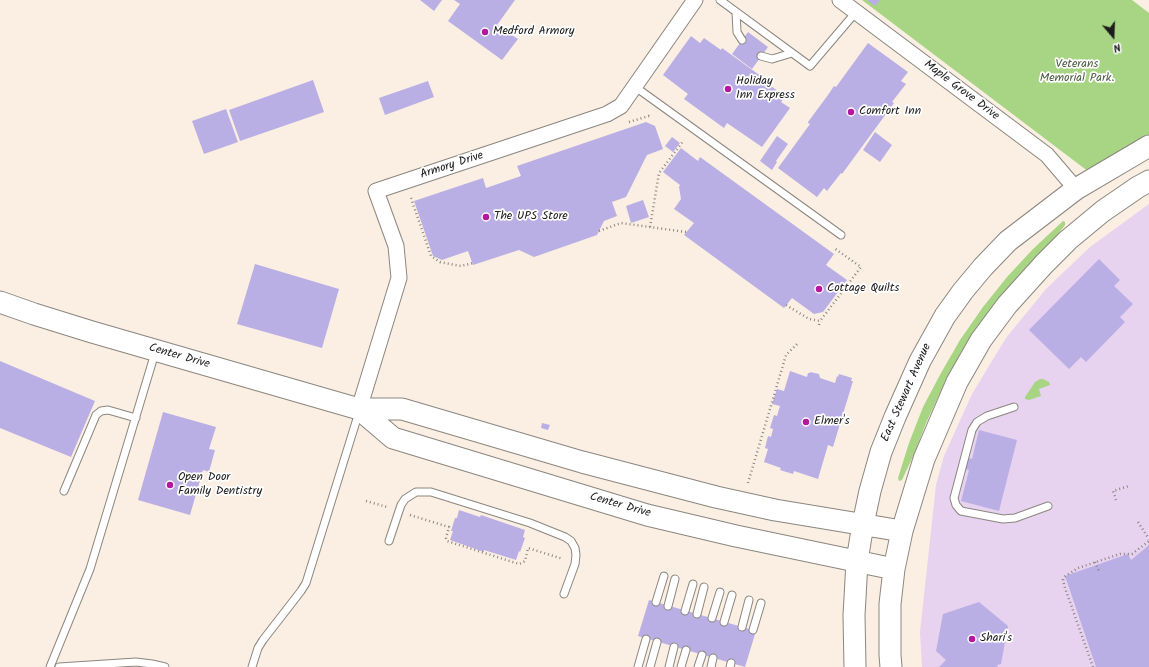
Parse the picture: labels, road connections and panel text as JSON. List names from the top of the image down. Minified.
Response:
{"streets":{"main road":["Center Drive","East Stewart Avenue"],"street":["Maple Grove Drive","Armory Drive"]},"crossings":[["Maple Grove Drive","East Stewart Avenue"],["Armory Drive","Center Drive"],["Center Drive","East Stewart Avenue"]],"parks":["Veterans Memorial Park."],"places":["Medford Armory","Holiday Inn Express","Comfort Inn","The UPS Store","Cottage Quilts","Elmer's","Open Door Family Dentistry","Shari's"],"north":"bottom"}
